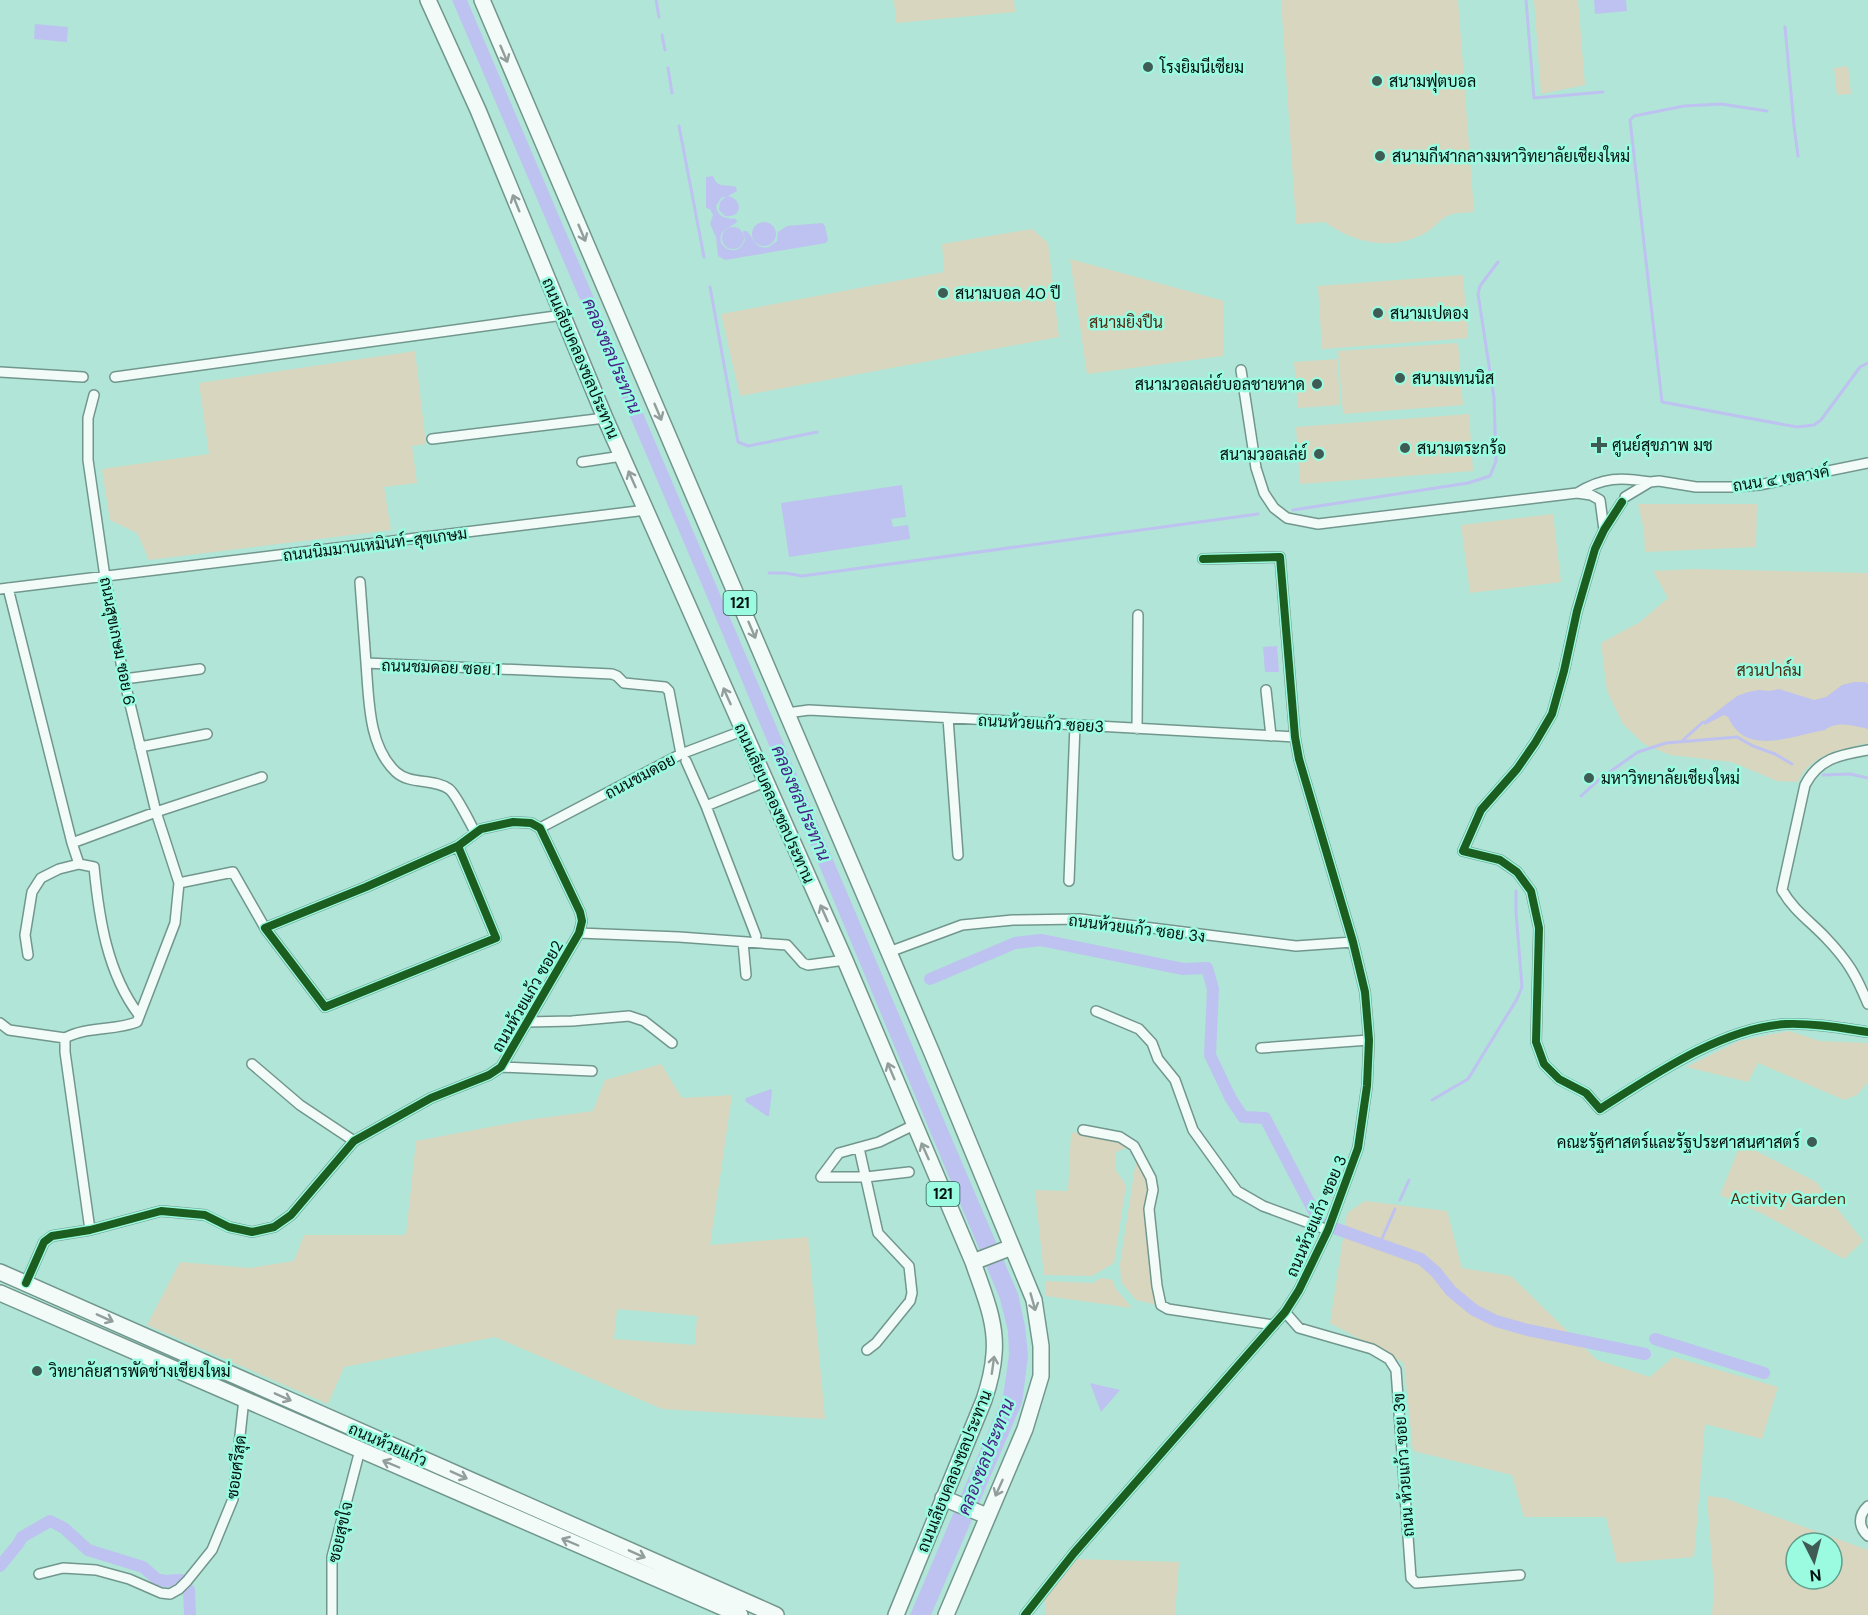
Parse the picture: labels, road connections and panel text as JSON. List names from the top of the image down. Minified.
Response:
{"streets":{"main road":["ถนนเลียบคลองชลประทาน","121","ถนนห้วยแก้ว"],"street":["ถนน ๔ เขลางค์","ถนนนิมมานเหมินท์-สุขเกษม","ถนนสุขเกษม ซอย 6","ถนนชมดอย ซอย 1","ถนนห้วยแก้ว ซอย3","ถนนชมดอย","ถนนห้วยแก้ว ซอย 3ง","ถนนห้วยแก้ว ซอย2","ถนนห้วยแก้ว ซอย 3","ถนน ห้วยแก้ว ซอย 3ข","ซอยศรีสุด","ซอยสุขใจ"]},"crossings":[["ถนนเลียบคลองชลประทาน","ถนนนิมมานเหมินท์-สุขเกษม"],["ถนนเลียบคลองชลประทาน","ถนนชมดอย"],["ถนนนิมมานเหมินท์-สุขเกษม","ถนนสุขเกษม ซอย 6"],["121","ถนนห้วยแก้ว ซอย3"],["121","ถนนห้วยแก้ว ซอย 3ง"],["ถนนชมดอย ซอย 1","ถนนชมดอย"],["ถนนห้วยแก้ว ซอย3","ถนนห้วยแก้ว ซอย 3"],["ถนนห้วยแก้ว ซอย 3ง","ถนนห้วยแก้ว ซอย 3"],["ถนนห้วยแก้ว ซอย2","ถนนห้วยแก้ว"],["ถนนห้วยแก้ว ซอย 3","ถนน ห้วยแก้ว ซอย 3ข"],["ถนนห้วยแก้ว","ซอยศรีสุด"],["ถนนห้วยแก้ว","ซอยสุขใจ"]],"water":["คลองชลประทาน"],"parks":["สนามยิงปืน","สวนปาล์ม","Activity Garden"],"places":{"other":["โรงยิมนีเซียม","สนามฟุตบอล","สนามกีฬากลางมหาวิทยาลัยเชียงใหม่","สนามบอล 40 ปี","สนามเปตอง","สนามเทนนิส","สนามวอลเล่ย์บอลชายหาด","สนามตระกร้อ","สนามวอลเล่ย์","มหาวิทยาลัยเชียงใหม่","คณะรัฐศาสตร์และรัฐประศาสนศาสตร์","วิทยาลัยสารพัดช่างเชียงใหม่"],"health":["ศูนย์สุขภาพ มช"]},"north":"bottom"}
